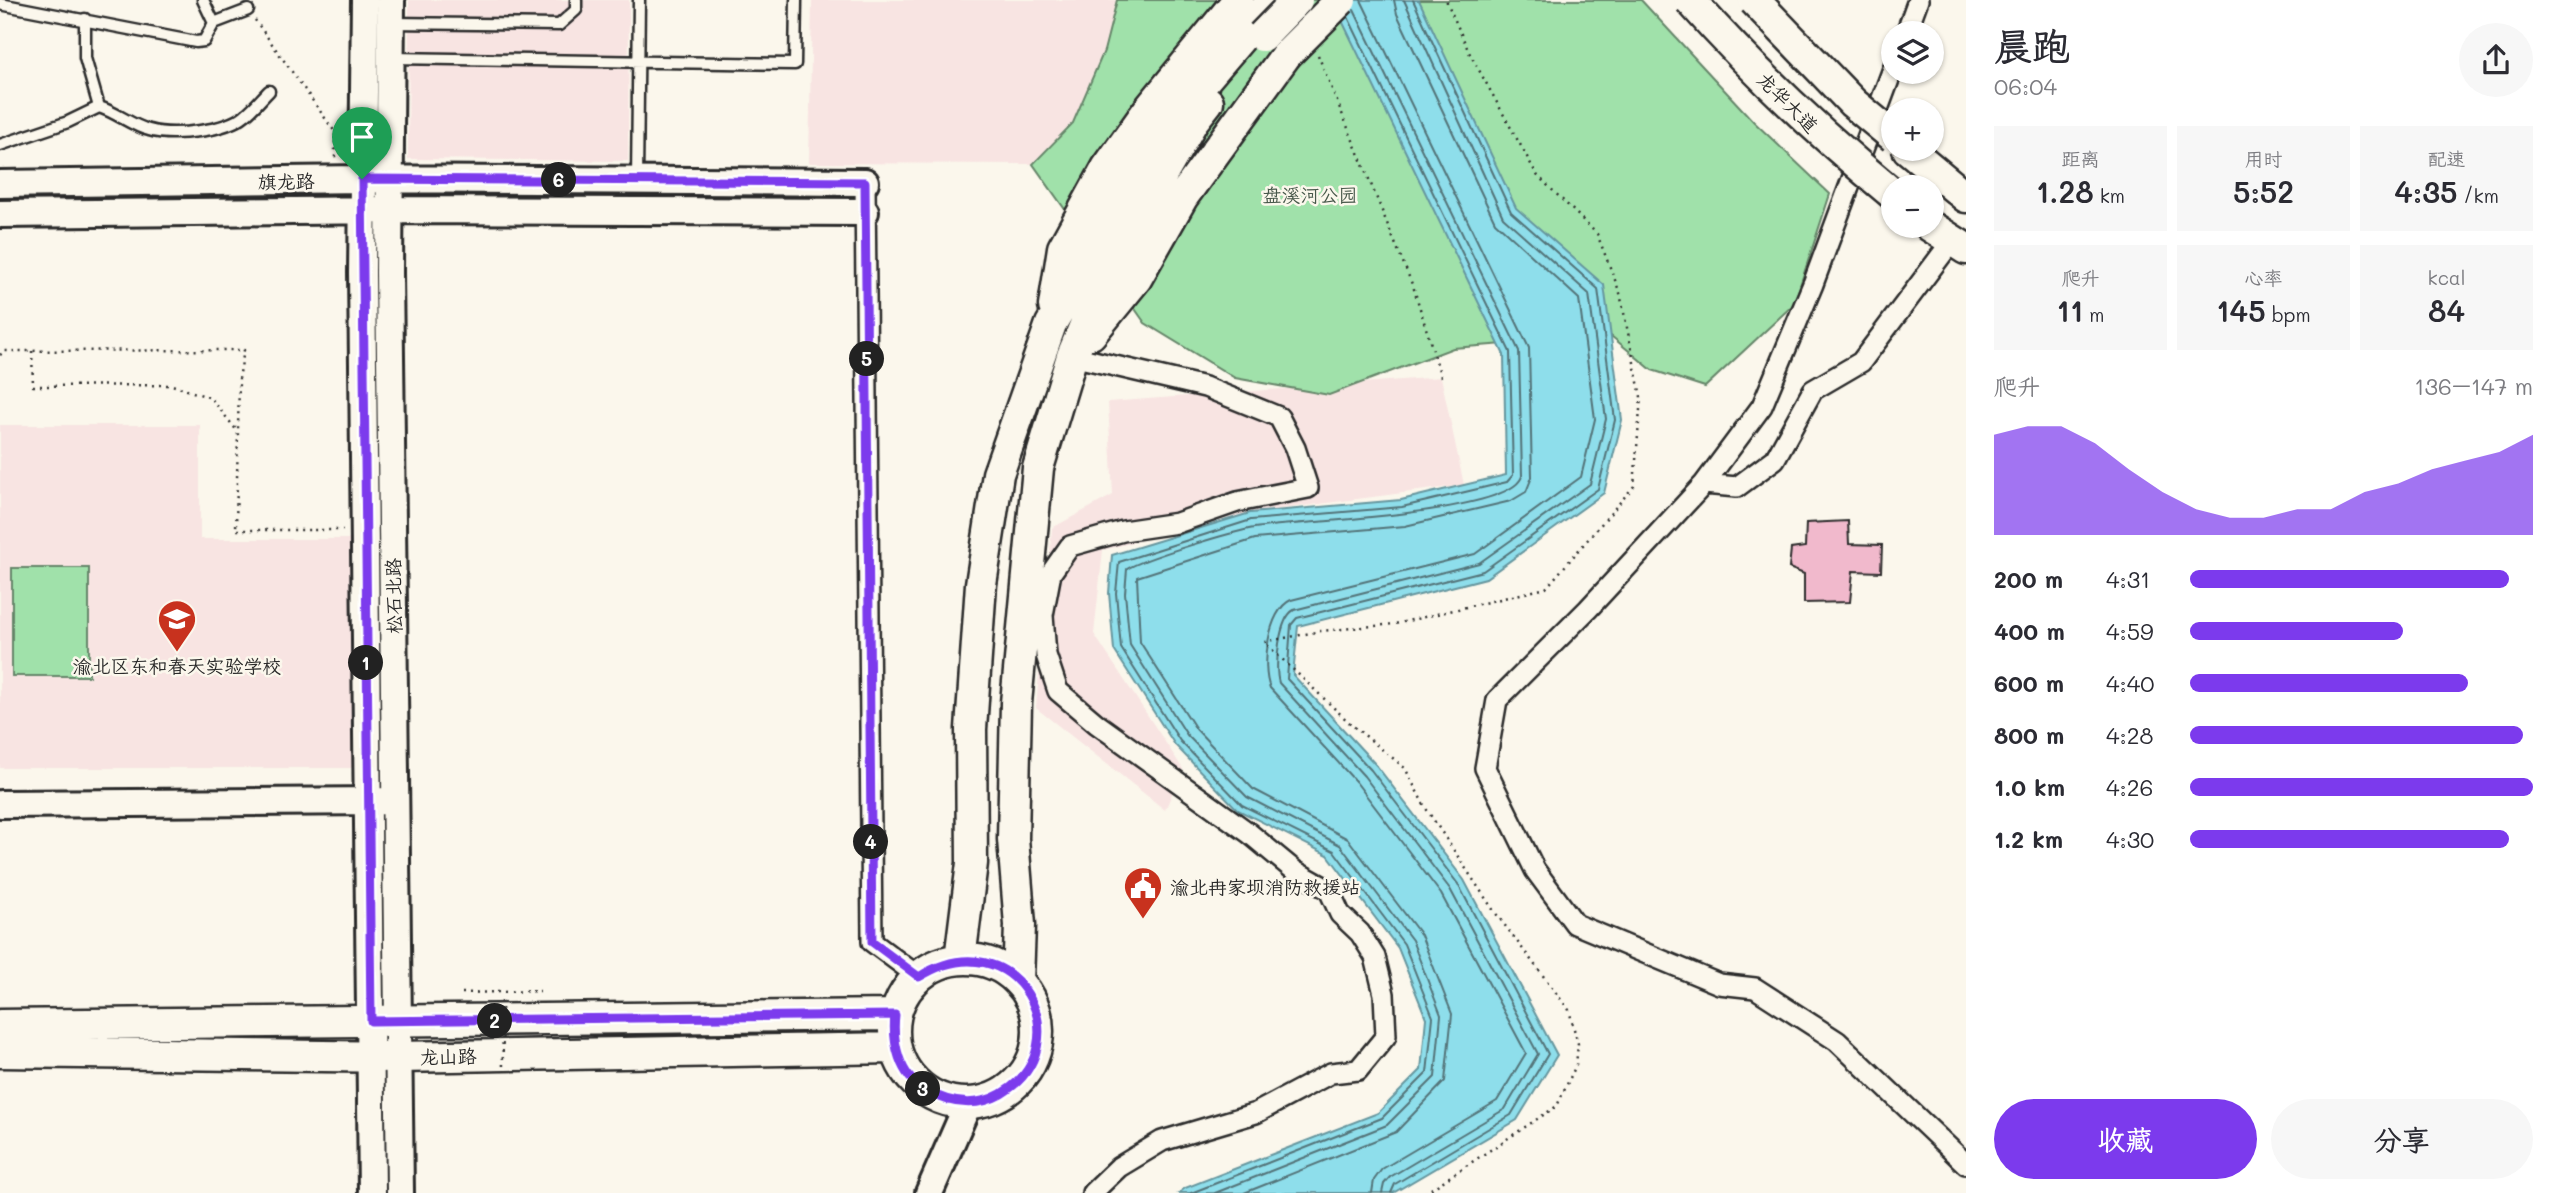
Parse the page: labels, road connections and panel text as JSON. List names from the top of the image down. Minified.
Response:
{"streets":{"main road":["龙华大道","旗龙路","松石北路","龙山路"]},"crossings":[["旗龙路","松石北路"],["松石北路","龙山路"]],"parks":["盘溪河公园"],"places":{"school or university":["渝北区东和春天实验学校"],"public building":["渝北冉家坝消防救援站"]},"page":{"heading":["晨跑","06:04"],"map_buttons":["+","−"],"stats":[["距离","1.28 km"],["用时","5:52"],["配速","4:35 /km"],["爬升","11 m"],["心率","145 bpm"],["kcal","84"]],"pins":["6","5","1","4","2","3"],"chart":["爬升","136–147 m"],"list":[{"name":"200 m","note":"4:31"},{"name":"400 m","note":"4:59"},{"name":"600 m","note":"4:40"},{"name":"800 m","note":"4:28"},{"name":"1.0 km","note":"4:26"},{"name":"1.2 km","note":"4:30"}],"buttons":["收藏","分享"]}}
